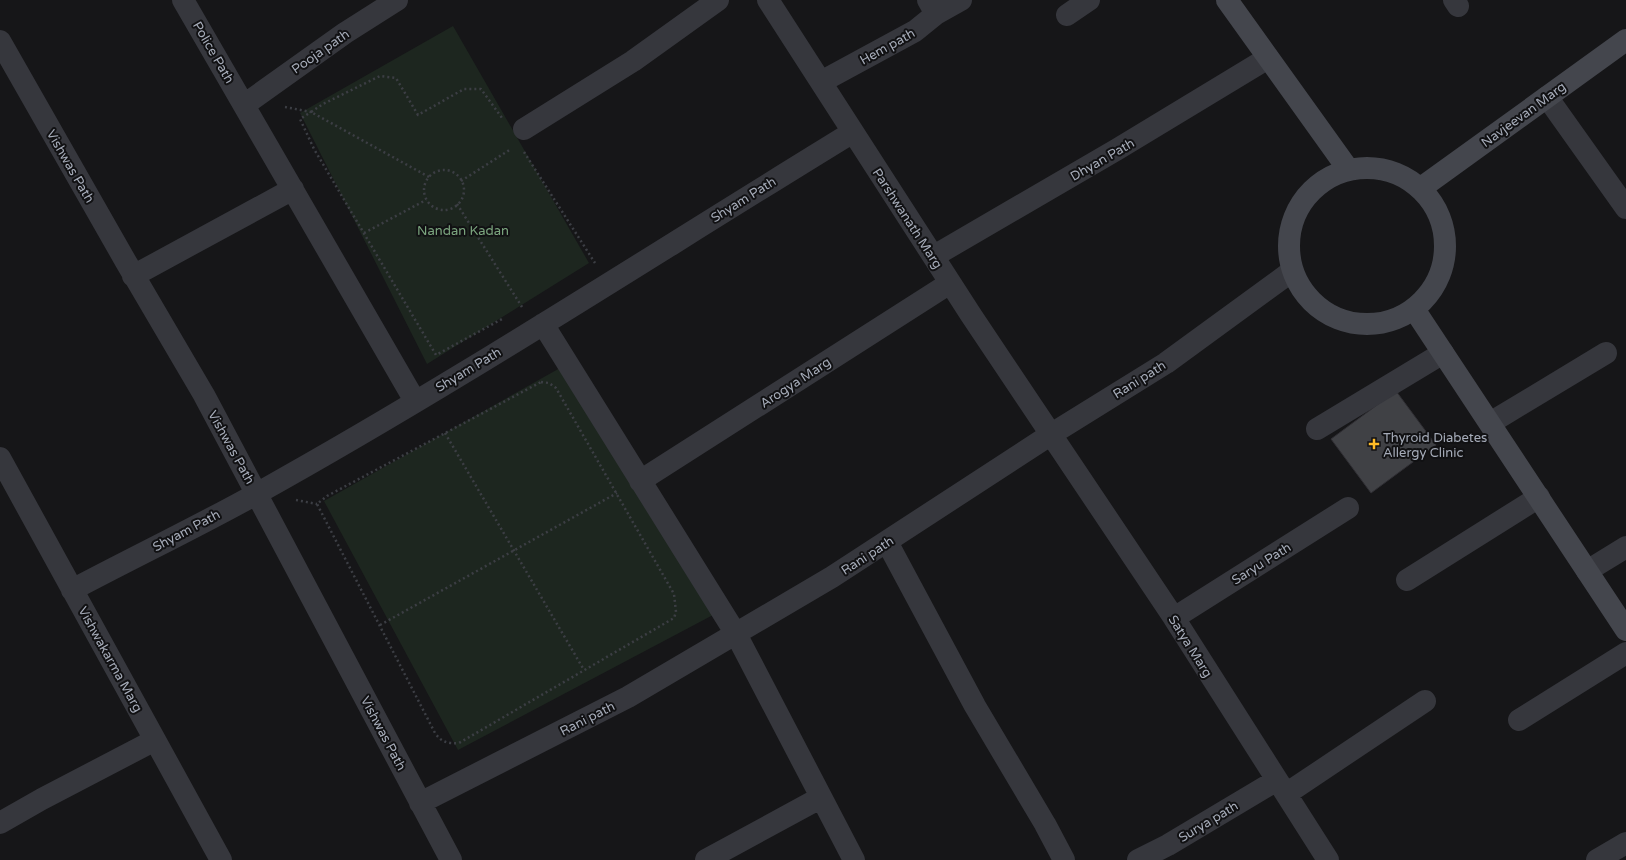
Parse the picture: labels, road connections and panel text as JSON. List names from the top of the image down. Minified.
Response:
{"streets":{"street":["Hem path","Pooja path","Police Path","Navjeevan Marg","Dhyan Path","Vishwas Path","Shyam Path","Parshwanath Marg","Rani path","Arogya Marg","Saryu Path","Satya Marg","Vishwakarma Marg","Surya path"]},"crossings":[["Hem path","Parshwanath Marg"],["Pooja path","Police Path"],["Police Path","Shyam Path"],["Dhyan Path","Parshwanath Marg"],["Vishwas Path","Shyam Path"],["Vishwas Path","Rani path"],["Shyam Path","Parshwanath Marg"],["Shyam Path","Vishwakarma Marg"],["Parshwanath Marg","Rani path"],["Parshwanath Marg","Arogya Marg"],["Parshwanath Marg","Satya Marg"],["Rani path","Satya Marg"],["Saryu Path","Satya Marg"],["Satya Marg","Surya path"]],"parks":["Nandan Kadan"],"places":{"health":["Thyroid Diabetes Allergy Clinic"]}}
